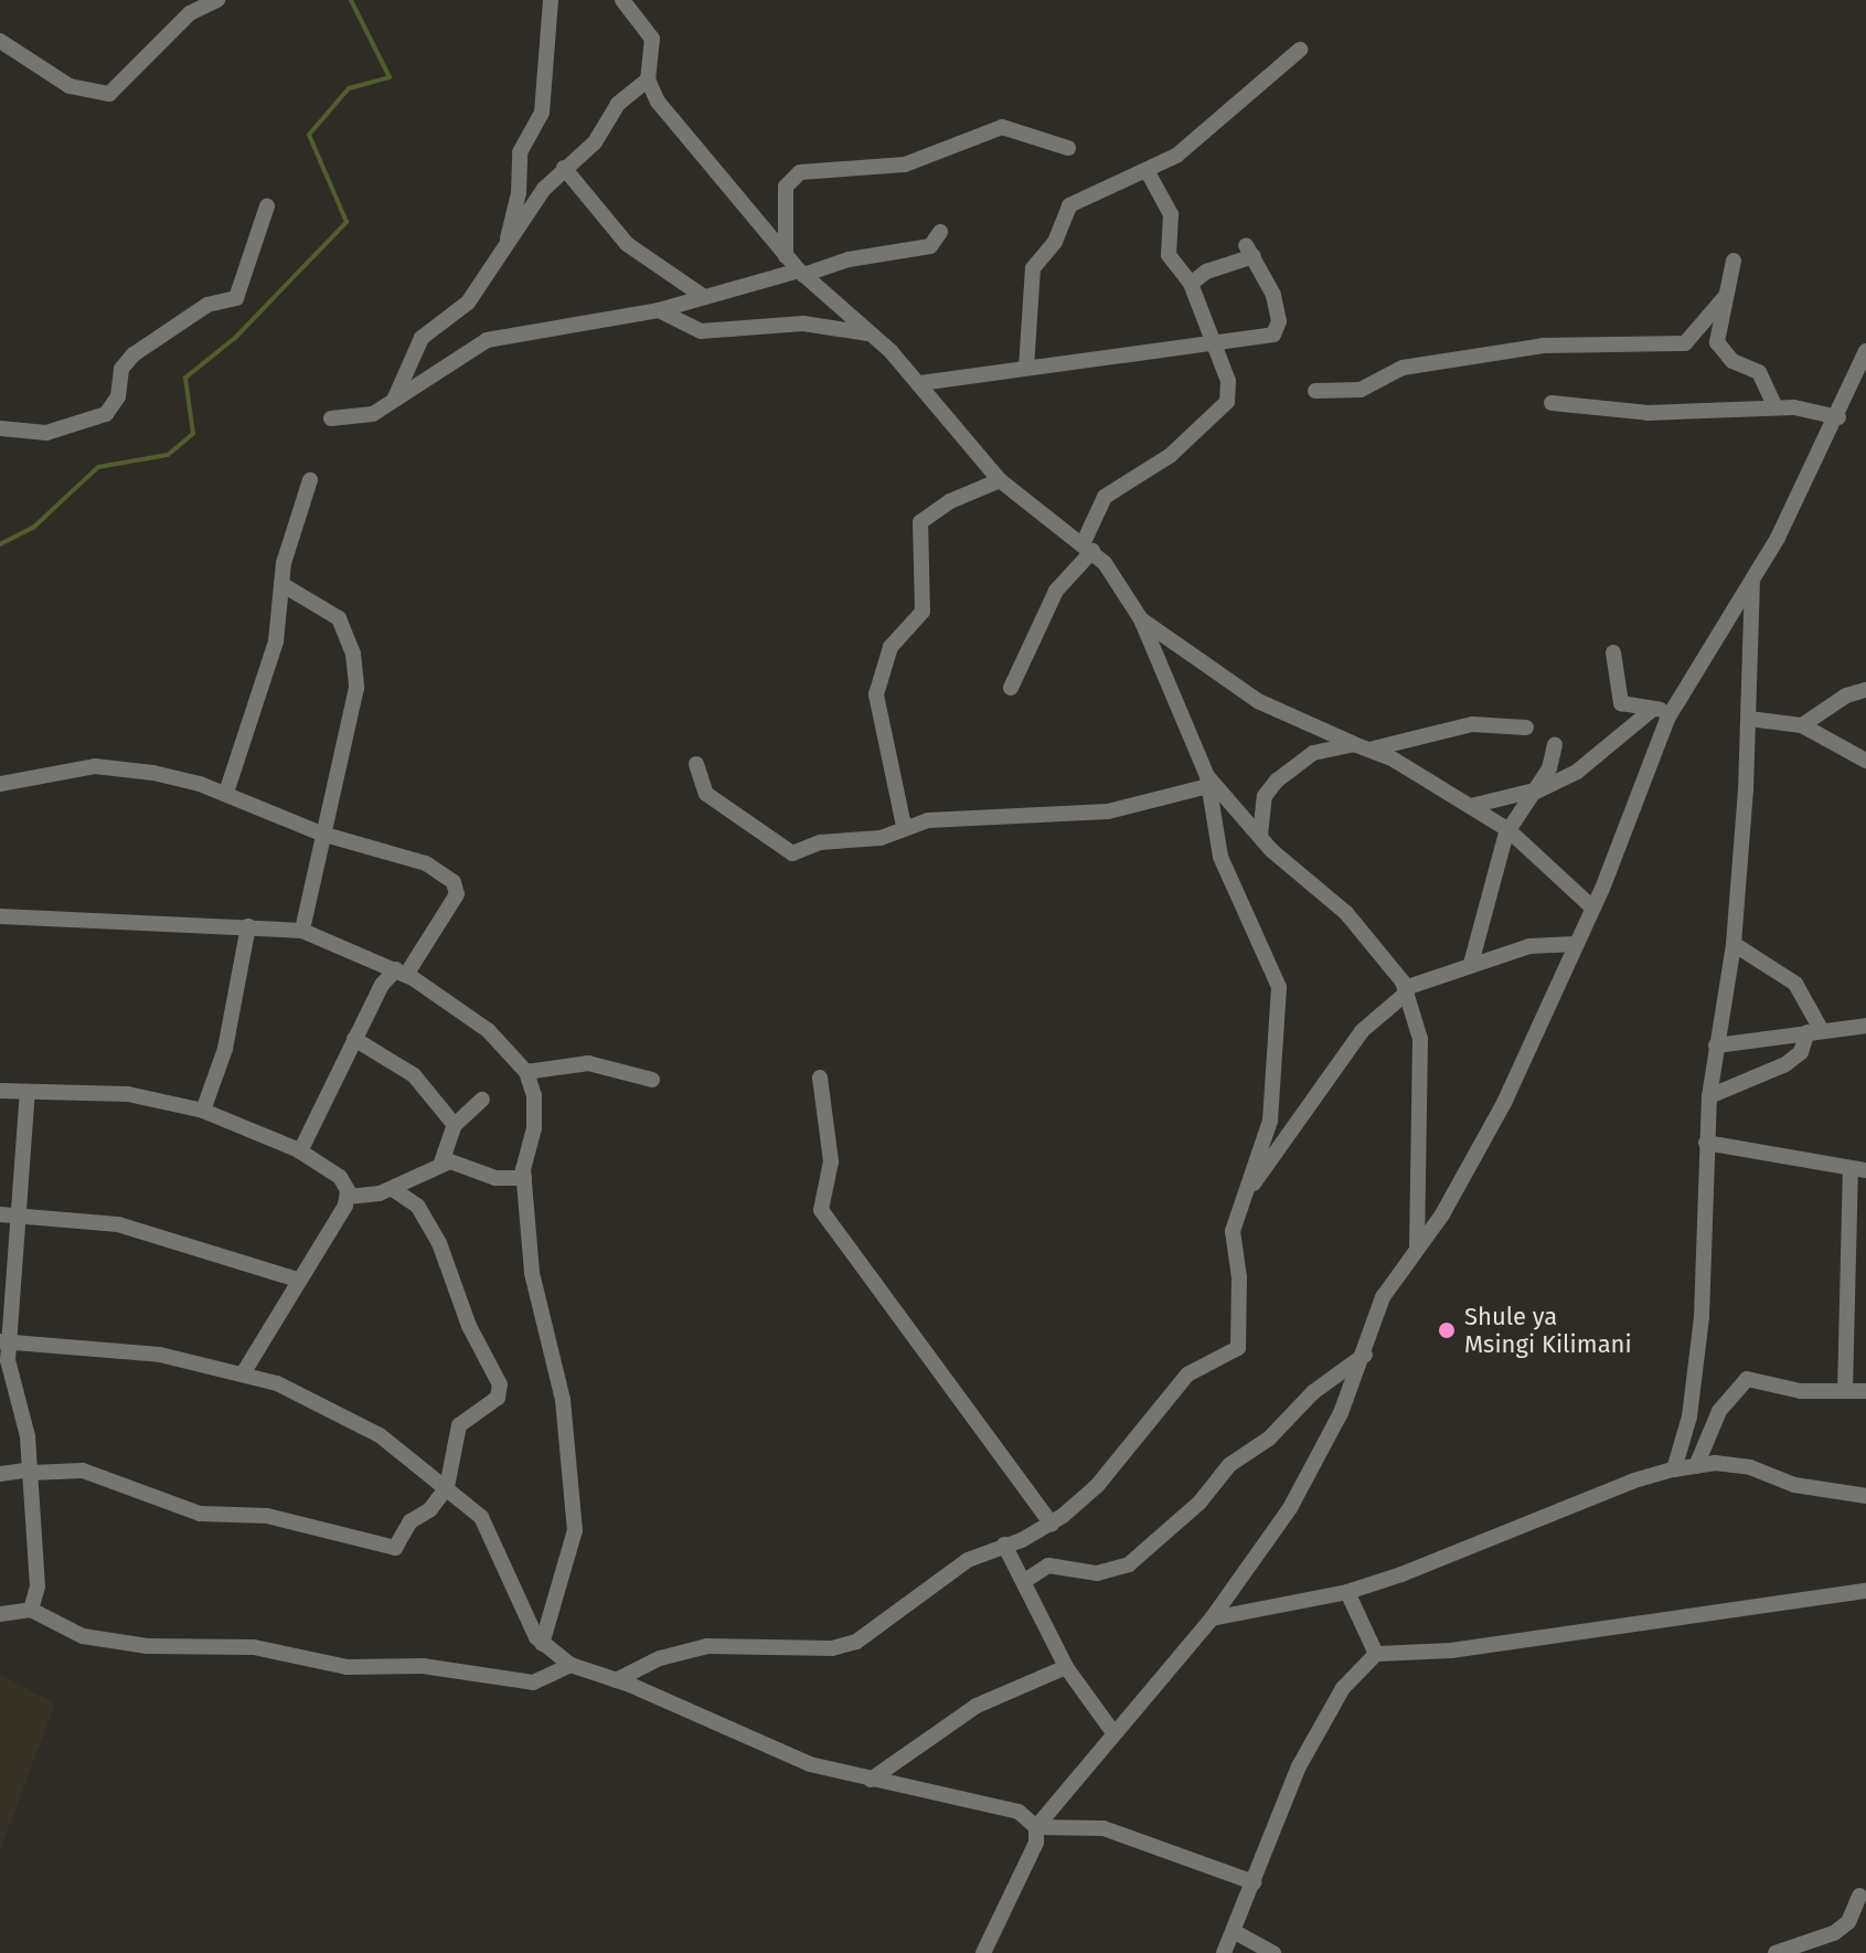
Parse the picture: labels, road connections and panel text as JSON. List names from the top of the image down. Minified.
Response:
{"places":["Shule ya Msingi Kilimani"]}
